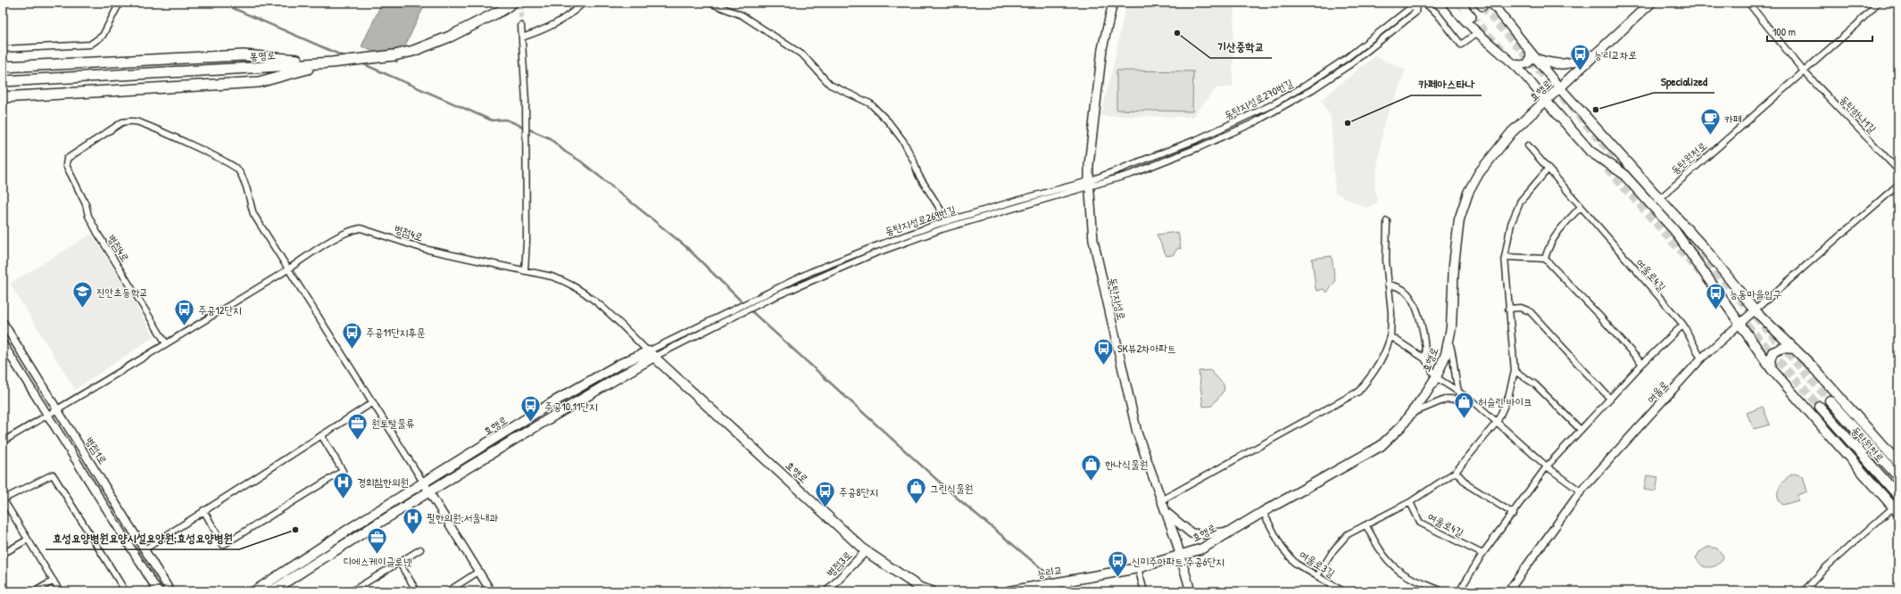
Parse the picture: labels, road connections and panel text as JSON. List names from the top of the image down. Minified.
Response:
{"streets":{"highway":["봉영로"],"main road":["효행로","동탄원천로","동탄지성로","능리교"],"street":["동탄지성로270번길","동탄하나1길","동탄지성로269번길","병점4로","여울로4길","여울로","병점1로","병점3로","여울로3길"]},"crossings":[["효행로","동탄지성로269번길"],["효행로","병점4로"],["효행로","동탄지성로"],["효행로","병점3로"],["효행로","여울로3길"],["효행로","능리교"],["동탄지성로270번길","동탄지성로269번길"],["동탄지성로270번길","동탄지성로"],["동탄하나1길","동탄원천로"],["동탄지성로269번길","병점4로"],["동탄지성로269번길","동탄지성로"],["병점4로","병점1로"],["여울로4길","여울로"]],"places":{"other":["기산중학교","Specialized","카페아스타나","효성요양병원요양시설요양원;효성요양병원"],"bus stop":["능리교차로","능동마을입구","주공12단지","주공11단지후문","SK뷰2차아파트","주공10.11단지","주공8단지","신미주아파트.주공6단지"],"cafe":["카페"],"school or university":["진안초등학교"],"shop":["허슬린 바이크","한나식물원","그린식물원"],"office":["원토탈물류","디에스케이글로넷"],"hospital":["경희참한의원","필한의원;서울내과"]},"scale_bar":"100 m"}
